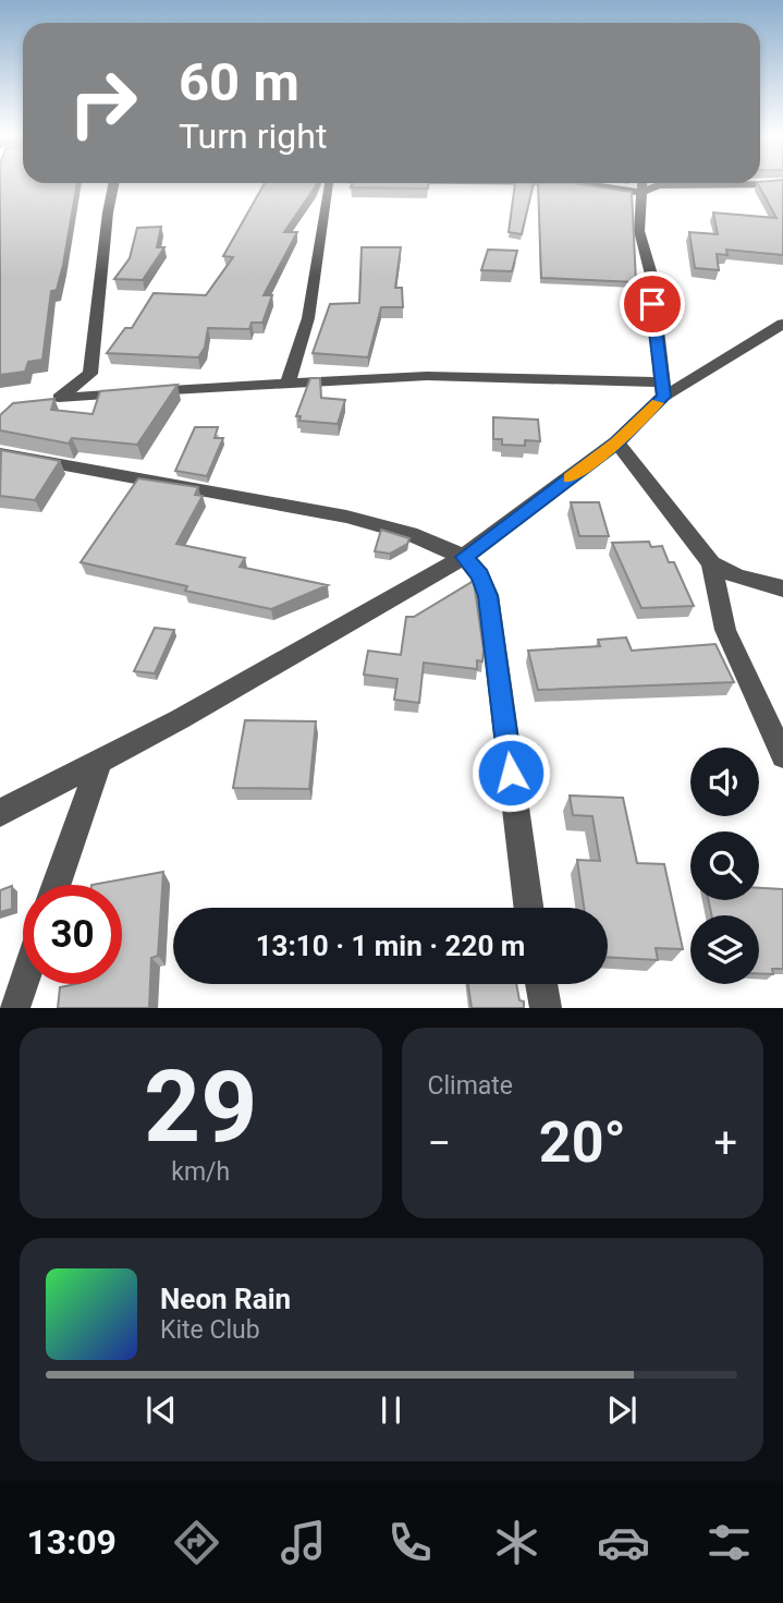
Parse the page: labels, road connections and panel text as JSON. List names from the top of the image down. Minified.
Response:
{"page":{"turn":["60 m","Turn right"],"limit":"30","trip":"13:10 · 1 min · 220 m","tile":[["29","km/h"],"Climate"],"heat":["−","20°","+"],"song":["Neon Rain","Kite Club"],"tabs":"13:09"}}
